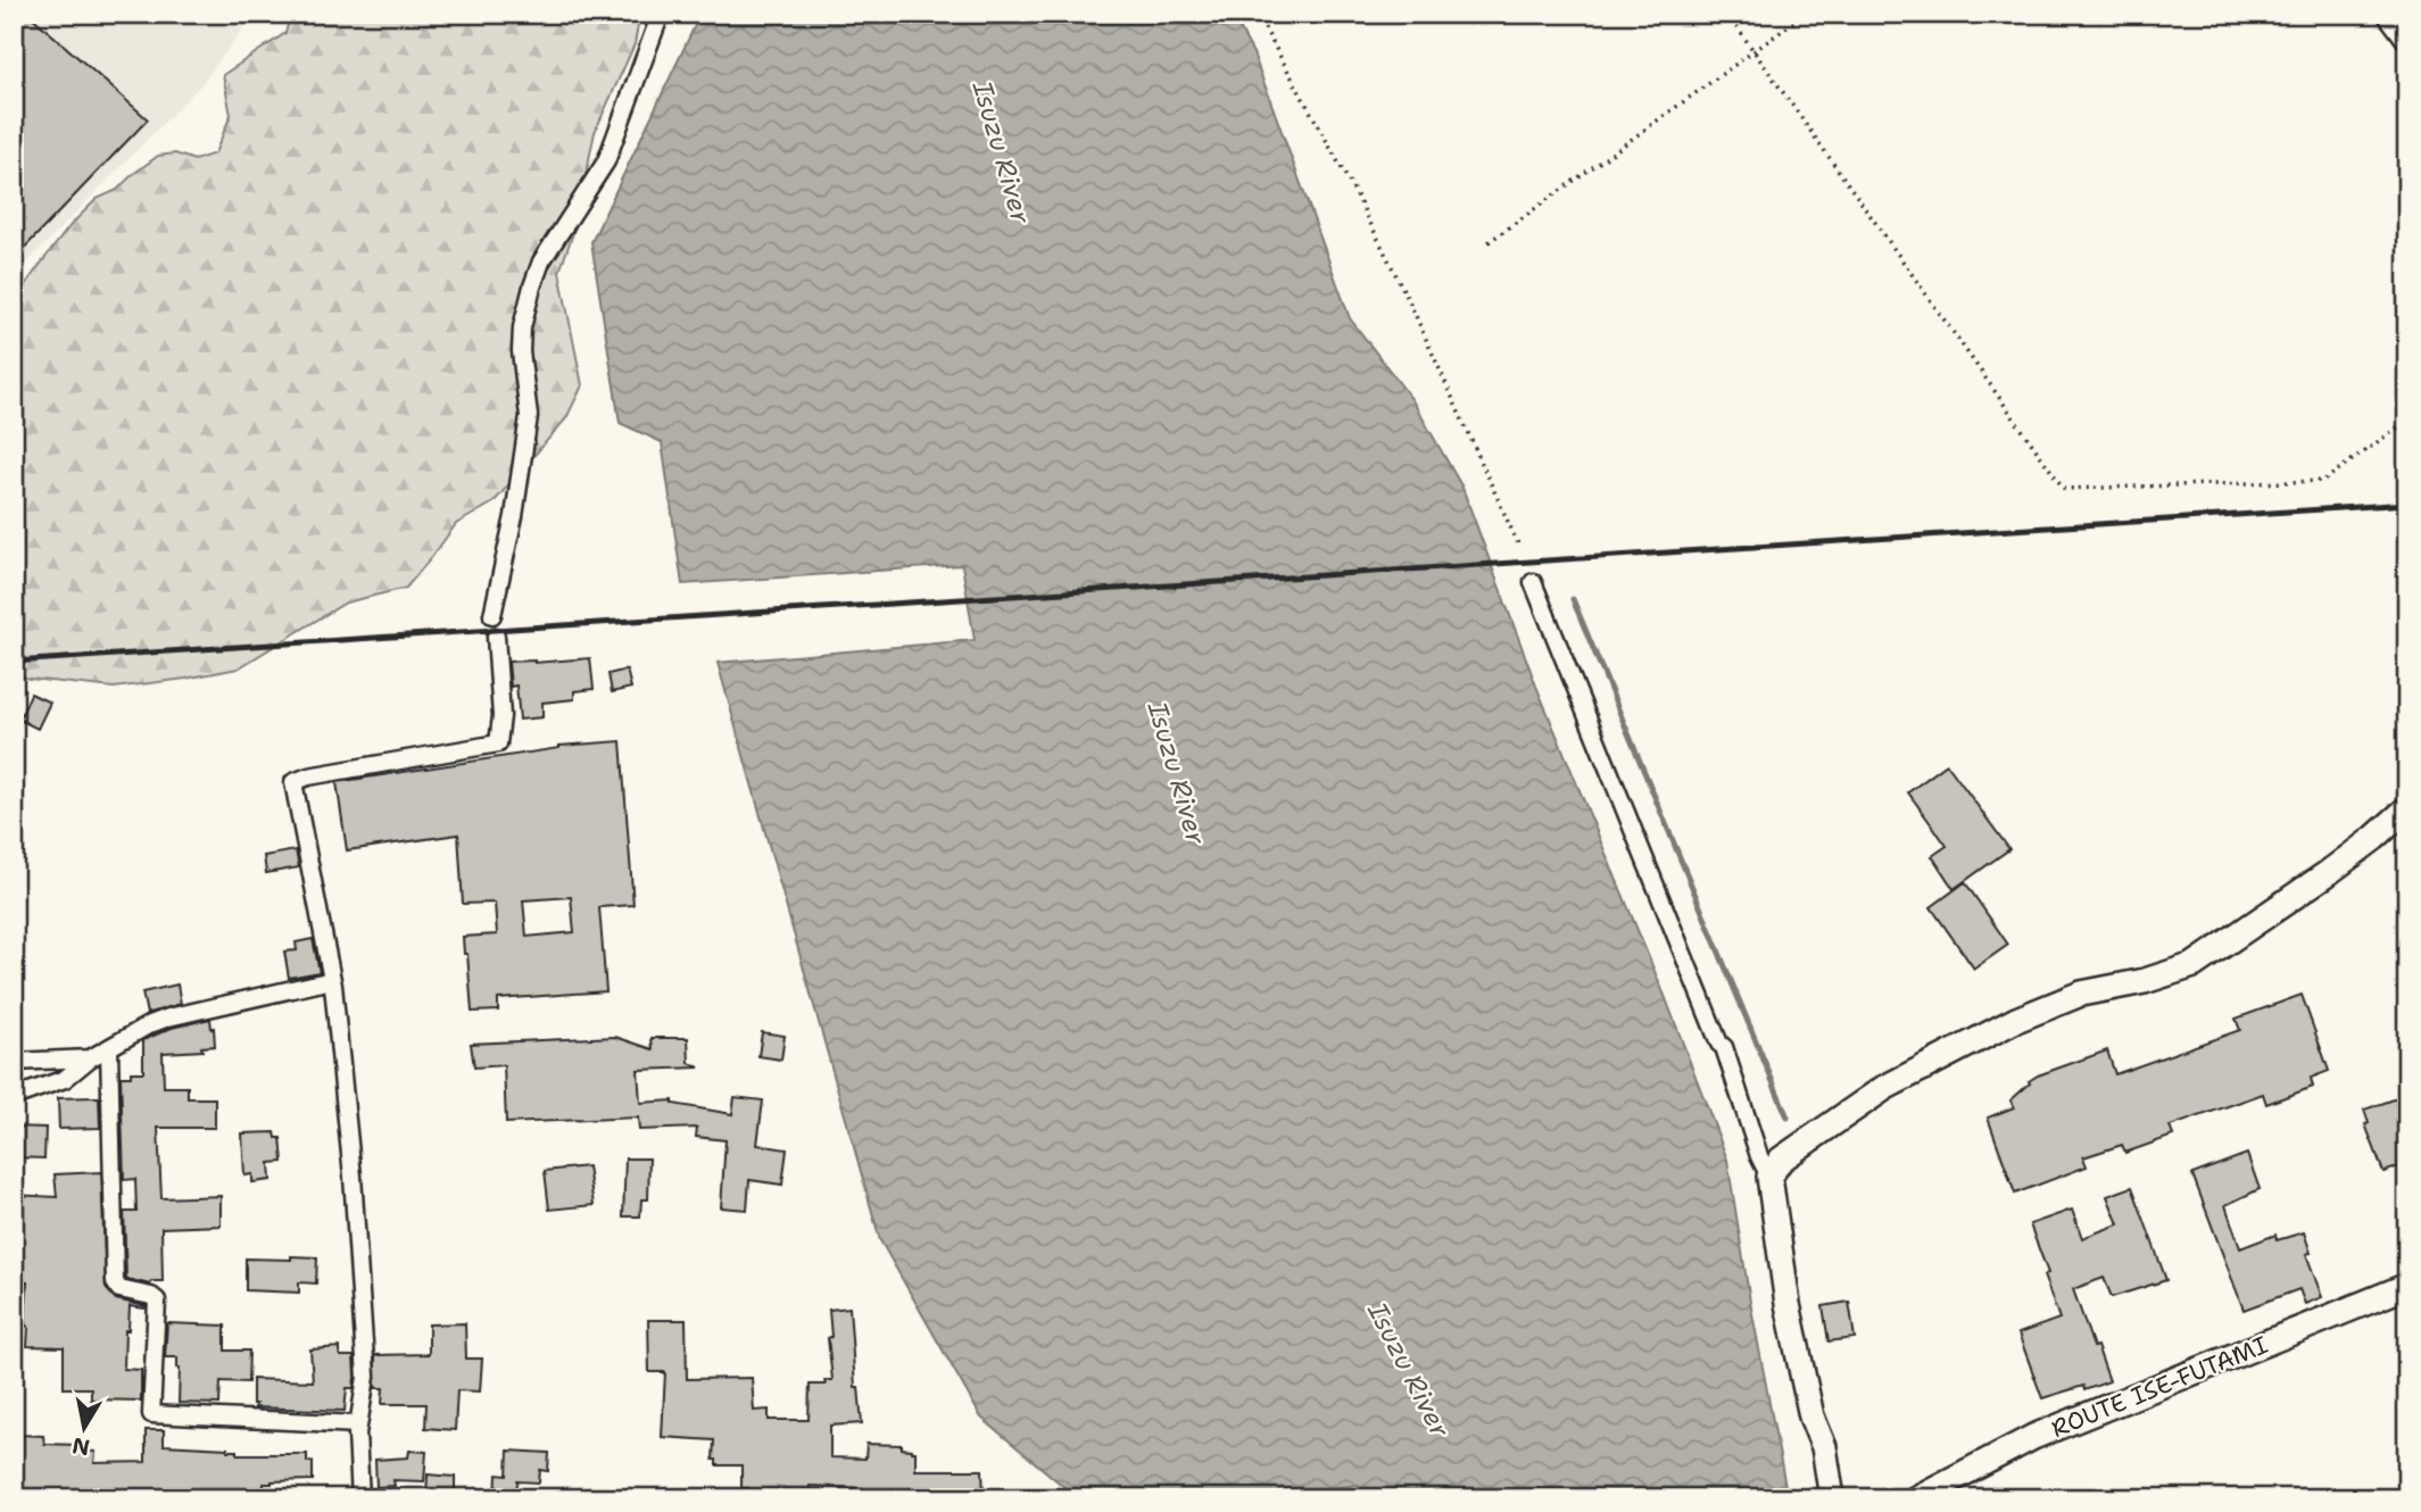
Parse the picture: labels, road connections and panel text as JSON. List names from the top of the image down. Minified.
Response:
{"streets":{"main road":["ROUTE ISE-FUTAMI"]},"water":["Isuzu River"],"north":"bottom"}
